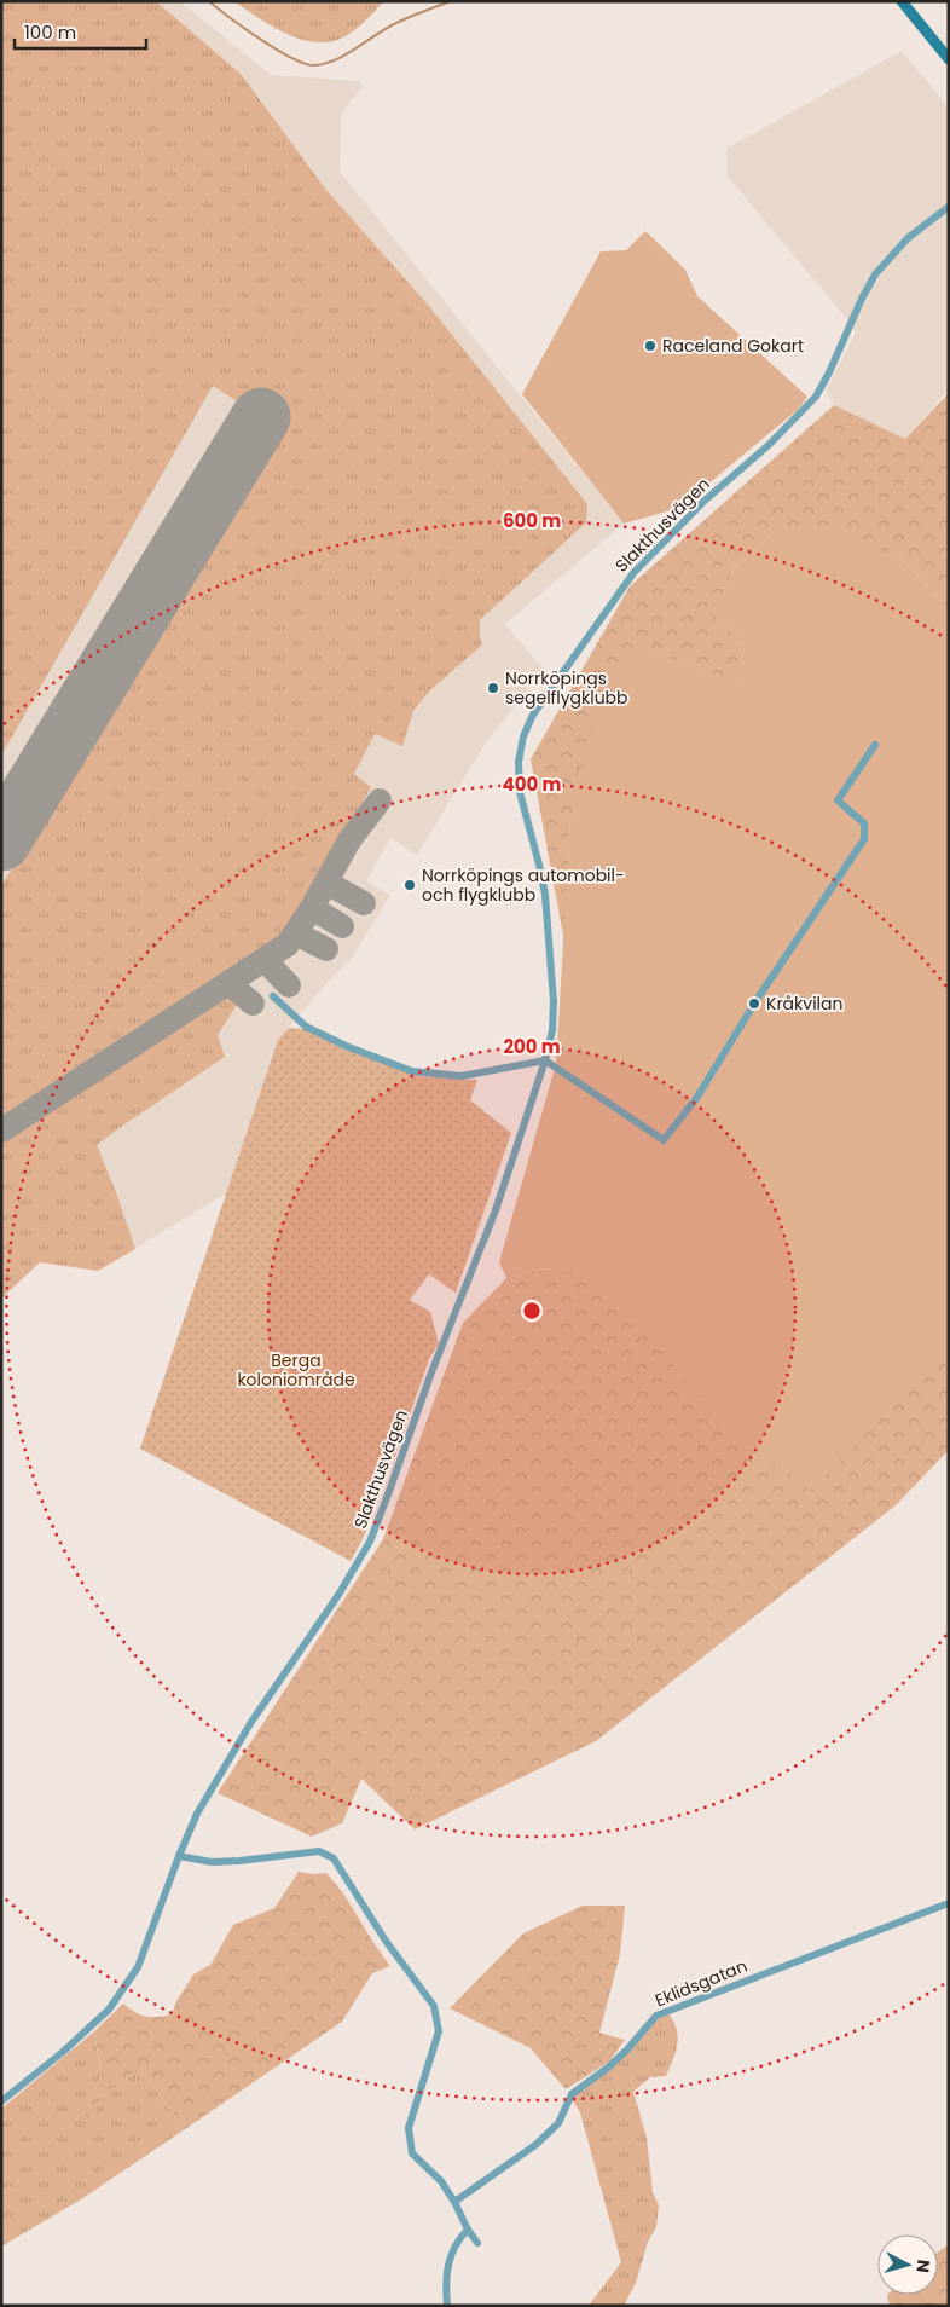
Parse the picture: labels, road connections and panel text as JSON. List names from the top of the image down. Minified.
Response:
{"streets":{"street":["Slakthusvägen","Eklidsgatan"]},"parks":["Berga koloniområde"],"places":["Raceland Gokart","Norrköpings segelflygklubb","Norrköpings automobil- och flygklubb","Kråkvilan"],"scale_bar":"100 m","north":"right","rings":["600 m","400 m","200 m"]}
